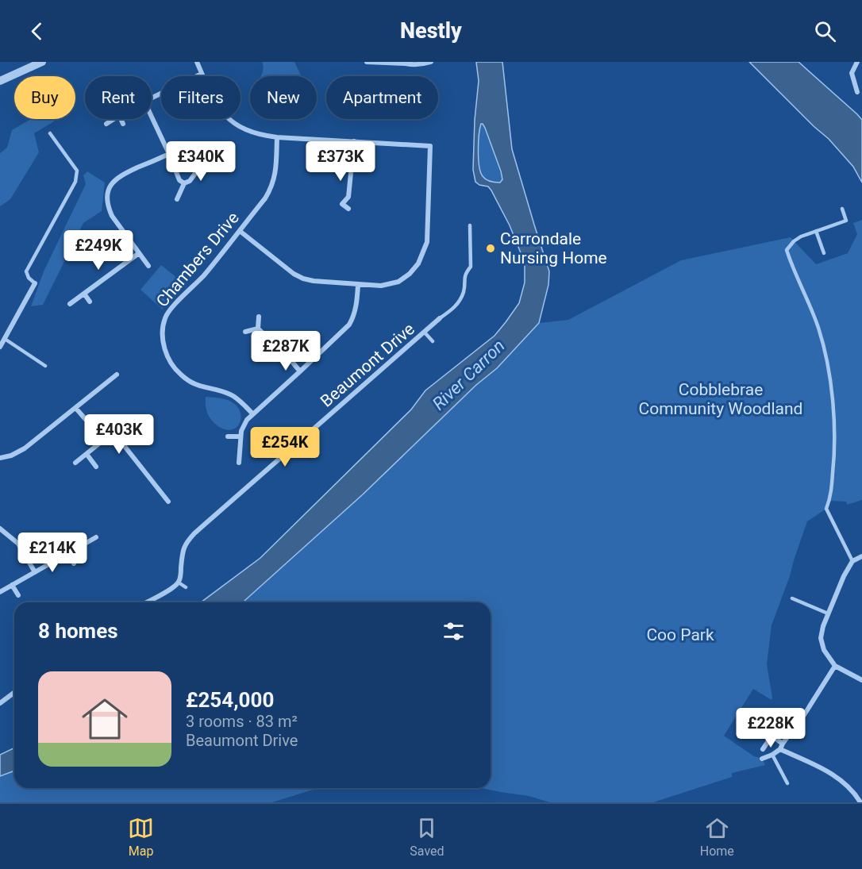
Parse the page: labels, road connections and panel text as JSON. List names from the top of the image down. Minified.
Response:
{"streets":{"street":["Chambers Drive","Beaumont Drive"]},"water":["River Carron"],"parks":["Cobblebrae Community Woodland","Coo Park"],"places":["Carrondale Nursing Home"],"page":{"header":"Nestly","chip":["Buy","Rent","Filters","New","Apartment"],"price":["£340K","£373K","£249K","£287K","£403K","£254K","£214K","£228K"],"heading":"8 homes","list":[{"name":"£254,000","note":"3 rooms · 83 m² · Beaumont Drive"}],"tabs":["Map","Saved","Home"]}}
